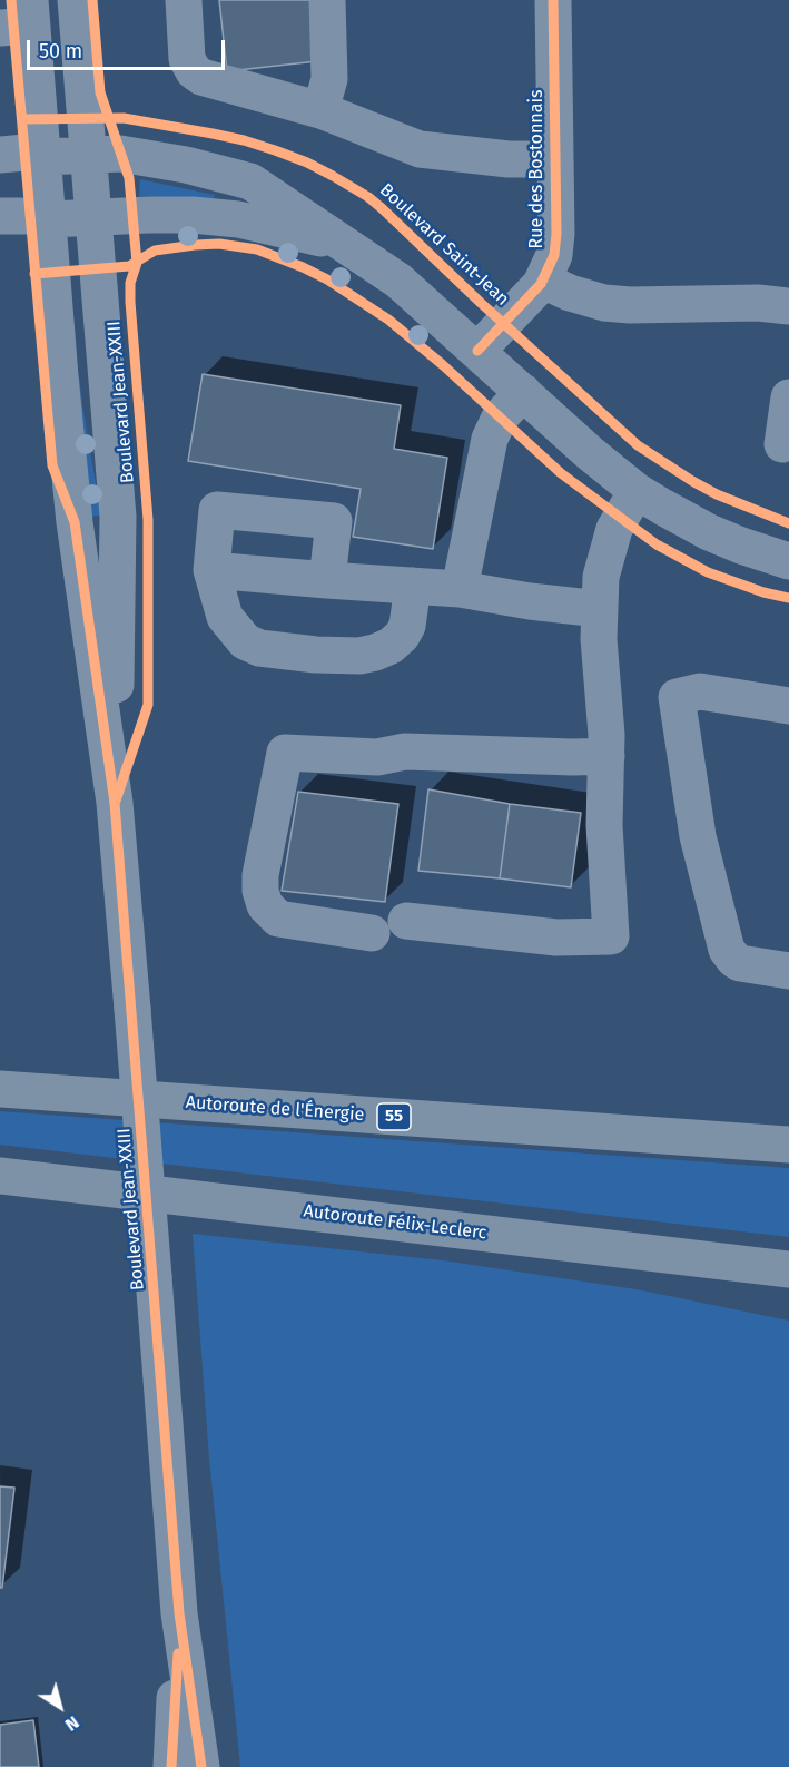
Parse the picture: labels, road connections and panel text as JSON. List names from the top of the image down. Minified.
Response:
{"streets":{"highway":["Autoroute de l'Énergie","55","Autoroute Félix-Leclerc"],"street":["Rue des Bostonnais","Boulevard Jean-XXIII"],"cycle path":["Boulevard Saint-Jean"]},"scale_bar":"50 m","north":"bottom right"}
